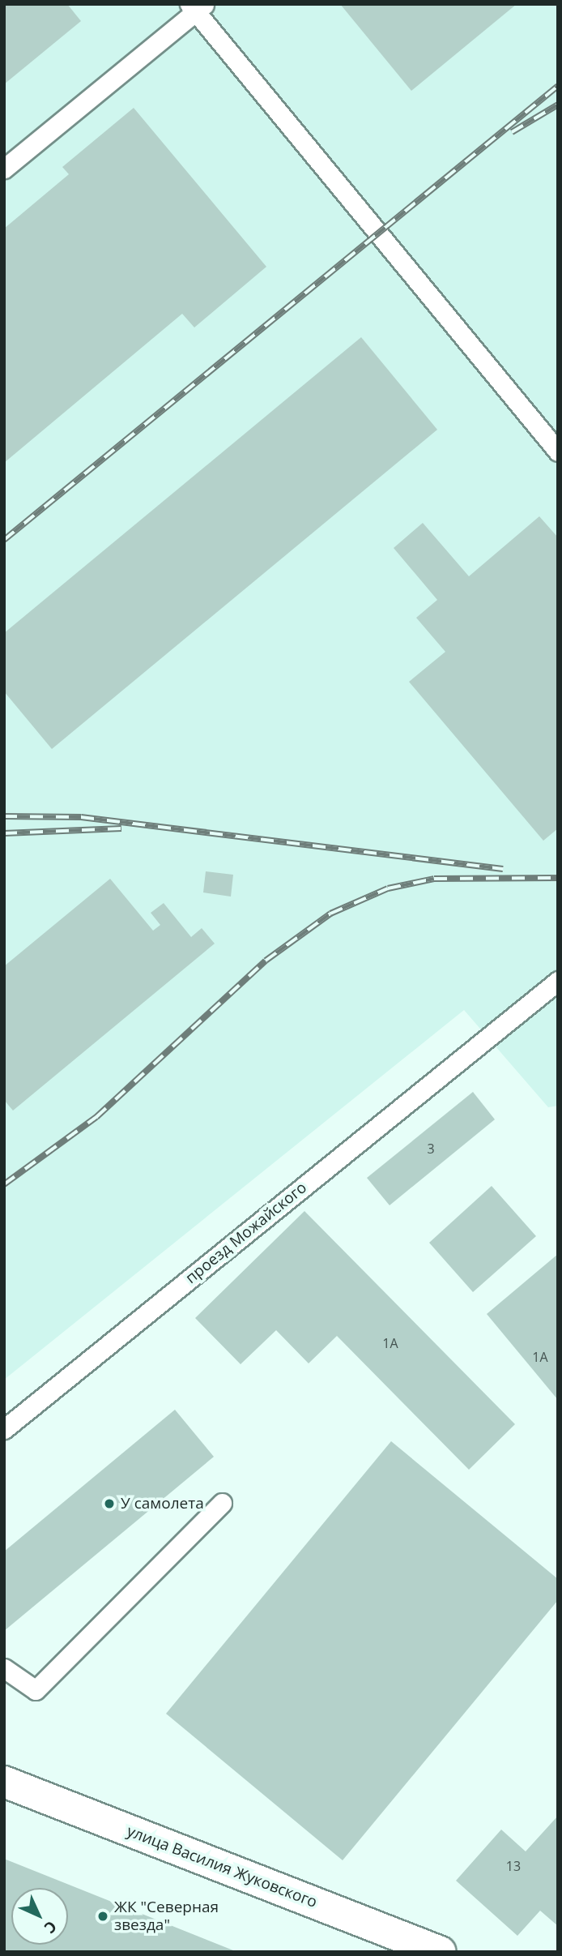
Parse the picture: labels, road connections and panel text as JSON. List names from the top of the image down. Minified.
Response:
{"streets":{"street":["улица Василия Жуковского"],"lane":["проезд Можайского"]},"places":["У самолета","ЖК \"Северная звезда\""],"house_numbers":["3","1А","1А","13"],"north":"bottom right"}
